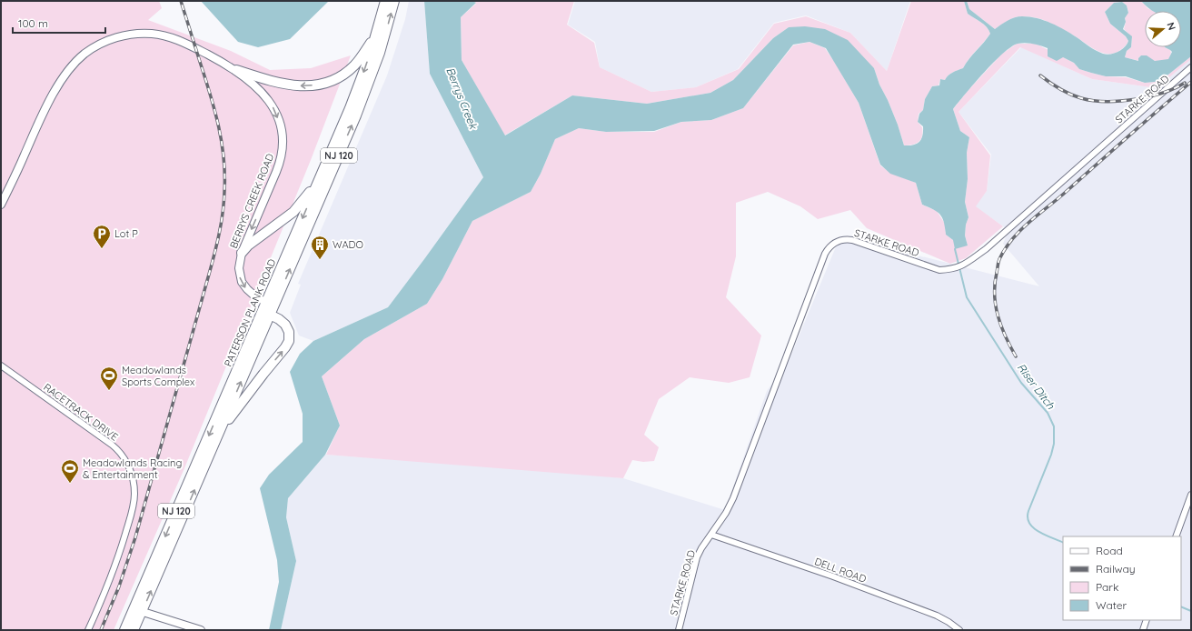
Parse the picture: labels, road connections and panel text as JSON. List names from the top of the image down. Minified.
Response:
{"streets":{"main road":["NJ 120","PATERSON PLANK ROAD"],"street":["STARKE ROAD","BERRYS CREEK ROAD","RACETRACK DRIVE","DELL ROAD"]},"crossings":[["STARKE ROAD","DELL ROAD"],["BERRYS CREEK ROAD","PATERSON PLANK ROAD"]],"one_way":["BERRYS CREEK ROAD"],"water":["Berrys Creek","Riser Ditch"],"places":{"parking":["Lot P"],"building":["WADO"],"sports":["Meadowlands Sports Complex","Meadowlands Racing & Entertainment"]},"legend":["Road","Railway","Park","Water"],"scale_bar":"100 m","north":"right"}
